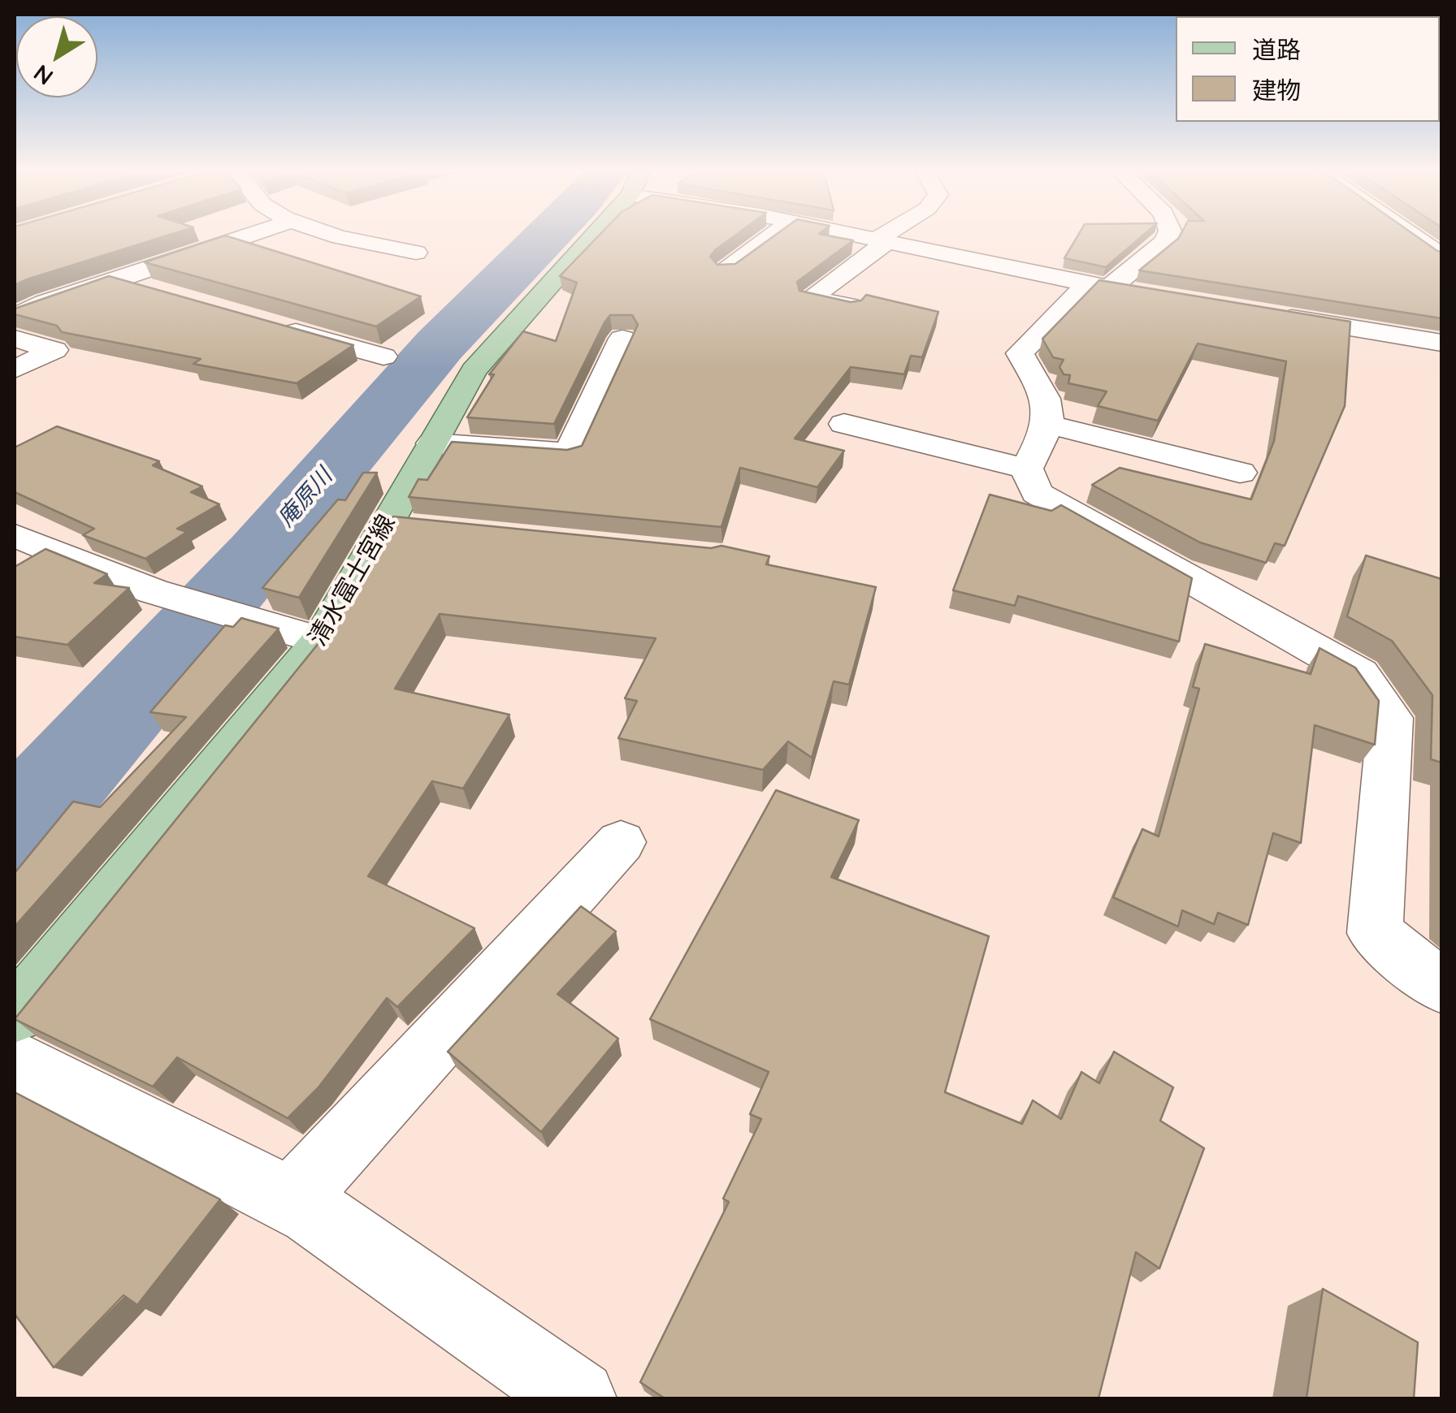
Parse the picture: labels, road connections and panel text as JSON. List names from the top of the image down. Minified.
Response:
{"streets":{"main road":["清水富士宮線"]},"water":["庵原川"],"legend":["道路","建物"],"north":"bottom left"}
